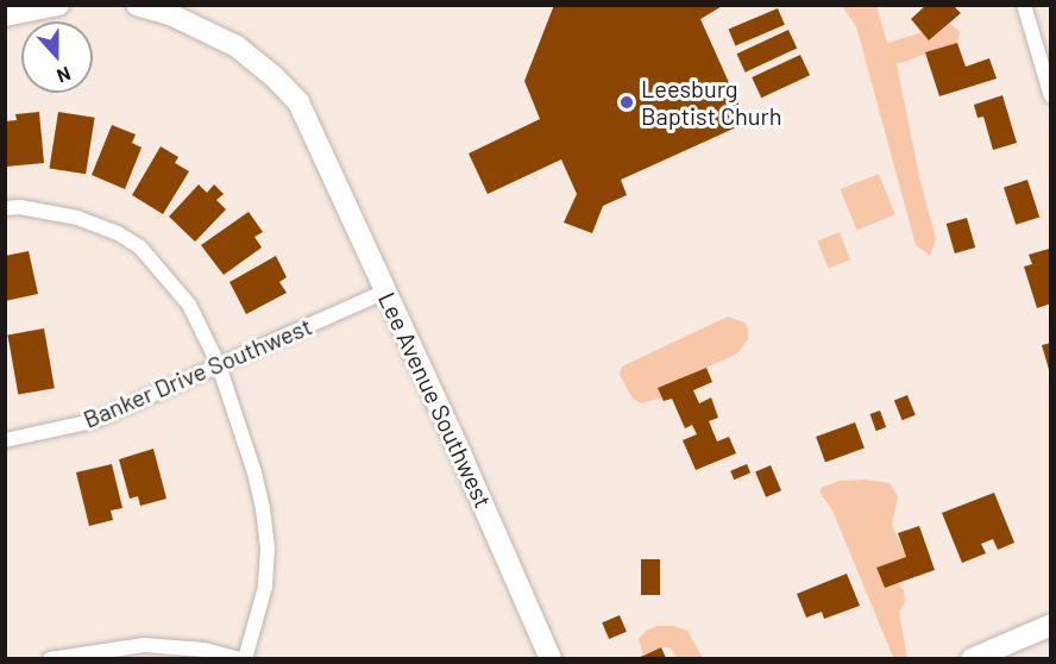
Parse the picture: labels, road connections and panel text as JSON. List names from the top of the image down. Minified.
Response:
{"streets":{"street":["Banker Drive Southwest","Lee Avenue Southwest"]},"crossings":[["Banker Drive Southwest","Lee Avenue Southwest"]],"places":["Leesburg Baptist Churh"],"north":"bottom"}
